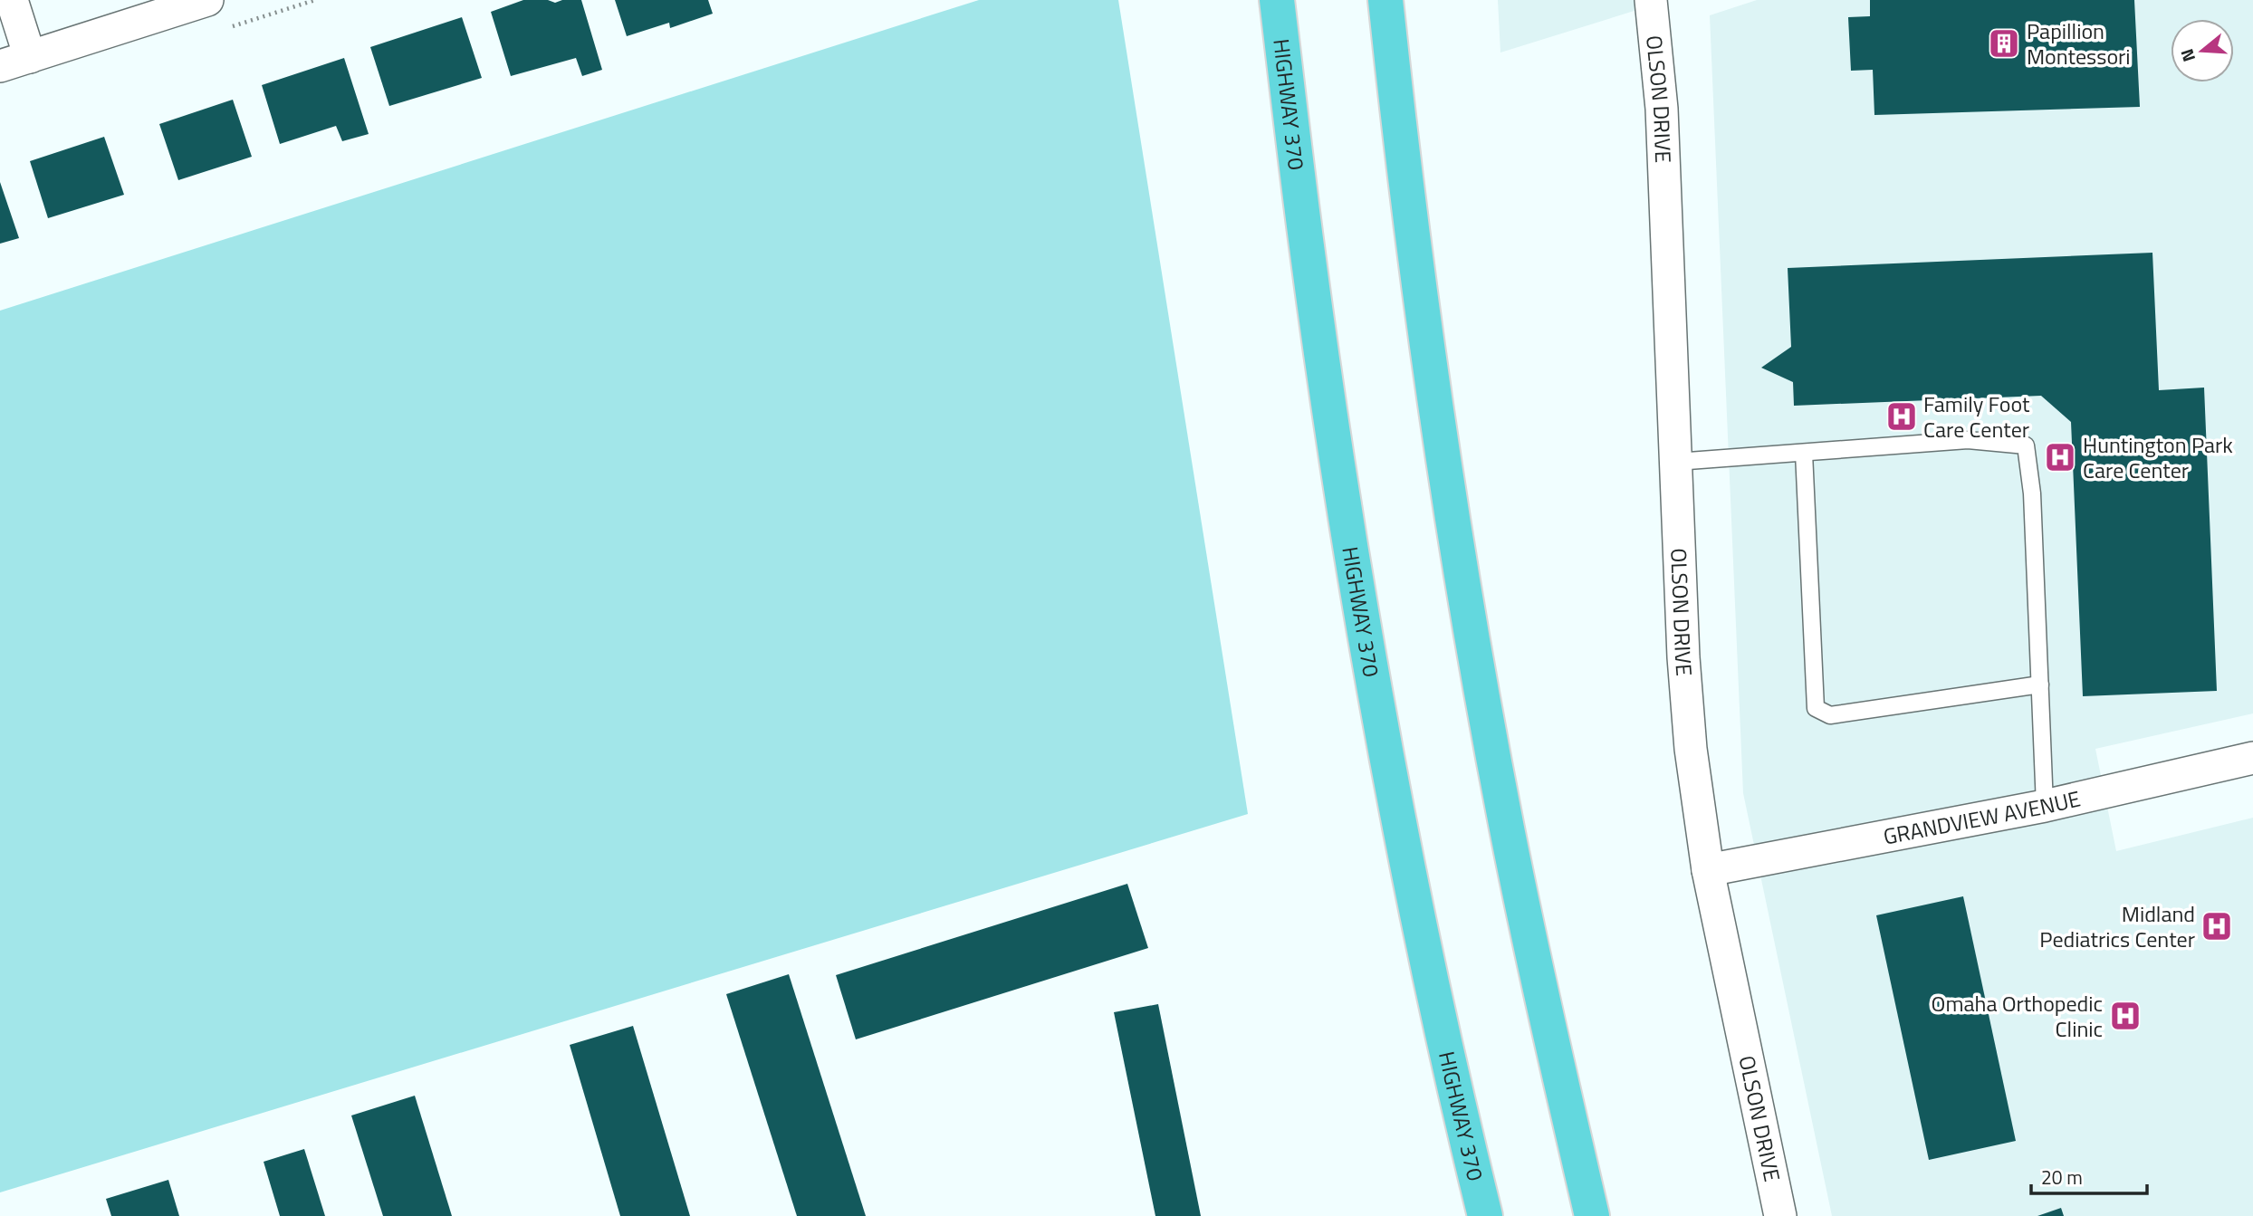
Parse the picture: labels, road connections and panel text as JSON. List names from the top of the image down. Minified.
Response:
{"streets":{"highway":["HIGHWAY 370"],"street":["OLSON DRIVE","GRANDVIEW AVENUE"]},"crossings":[["OLSON DRIVE","GRANDVIEW AVENUE"]],"places":{"building":["Papillion Montessori"],"hospital":["Family Foot Care Center","Huntington Park Care Center","Midland Pediatrics Center","Omaha Orthopedic Clinic"]},"scale_bar":"20 m","north":"left"}
